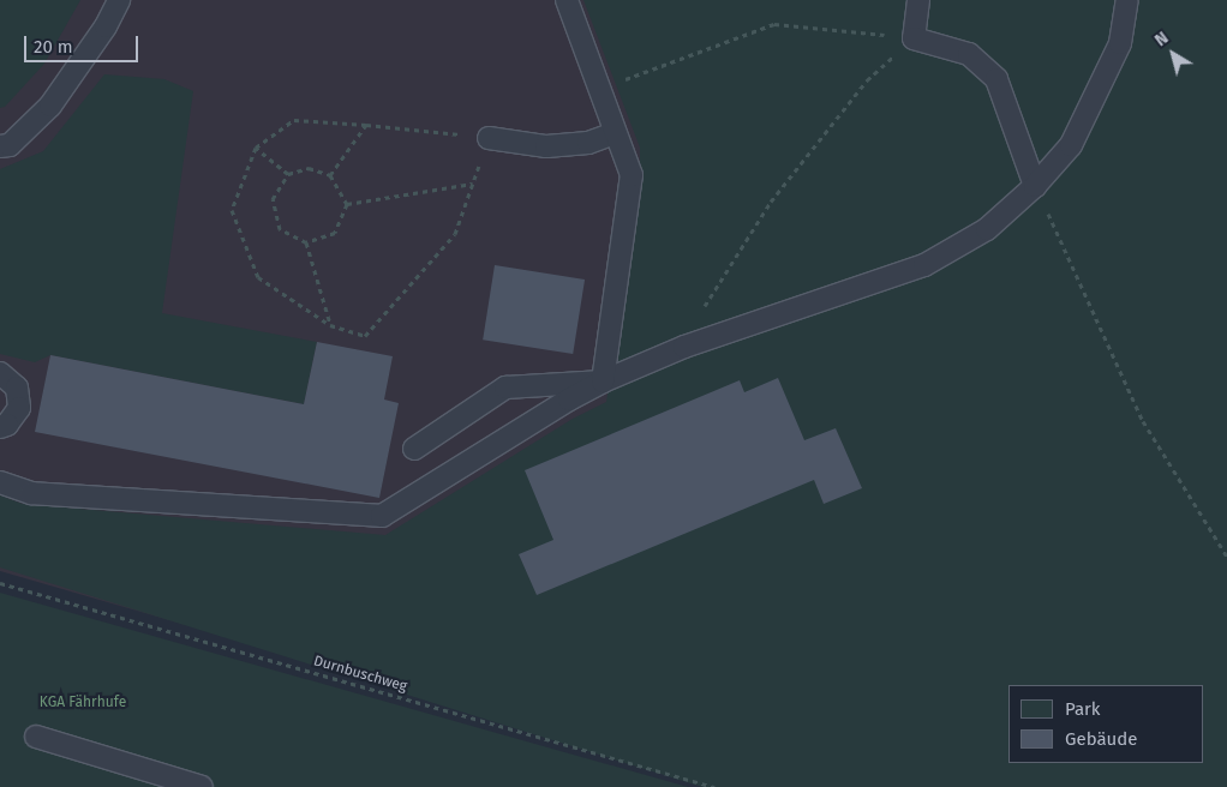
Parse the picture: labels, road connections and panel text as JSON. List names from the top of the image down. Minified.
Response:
{"streets":{"path":["Durnbuschweg"]},"parks":["KGA Fährhufe"],"legend":["Park","Gebäude"],"scale_bar":"20 m","north":"top left"}
